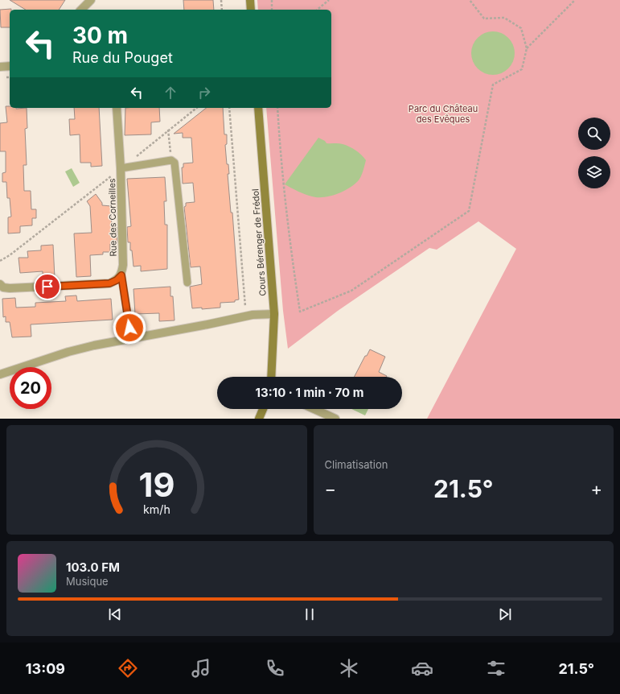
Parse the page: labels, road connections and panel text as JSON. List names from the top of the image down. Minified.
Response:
{"streets":{"street":["Rue des Corneilles","Cours Bérenger de Frédol"]},"parks":["Parc du Château des Evêques"],"page":{"turn":["30 m","Rue du Pouget"],"limit":"20","trip":"13:10 · 1 min · 70 m","tile":"Climatisation","heat":["−","21.5°","+"],"song":["103.0 FM","Musique"],"tabs":["13:09","21.5°"],"gauge":["19","km/h"]}}
